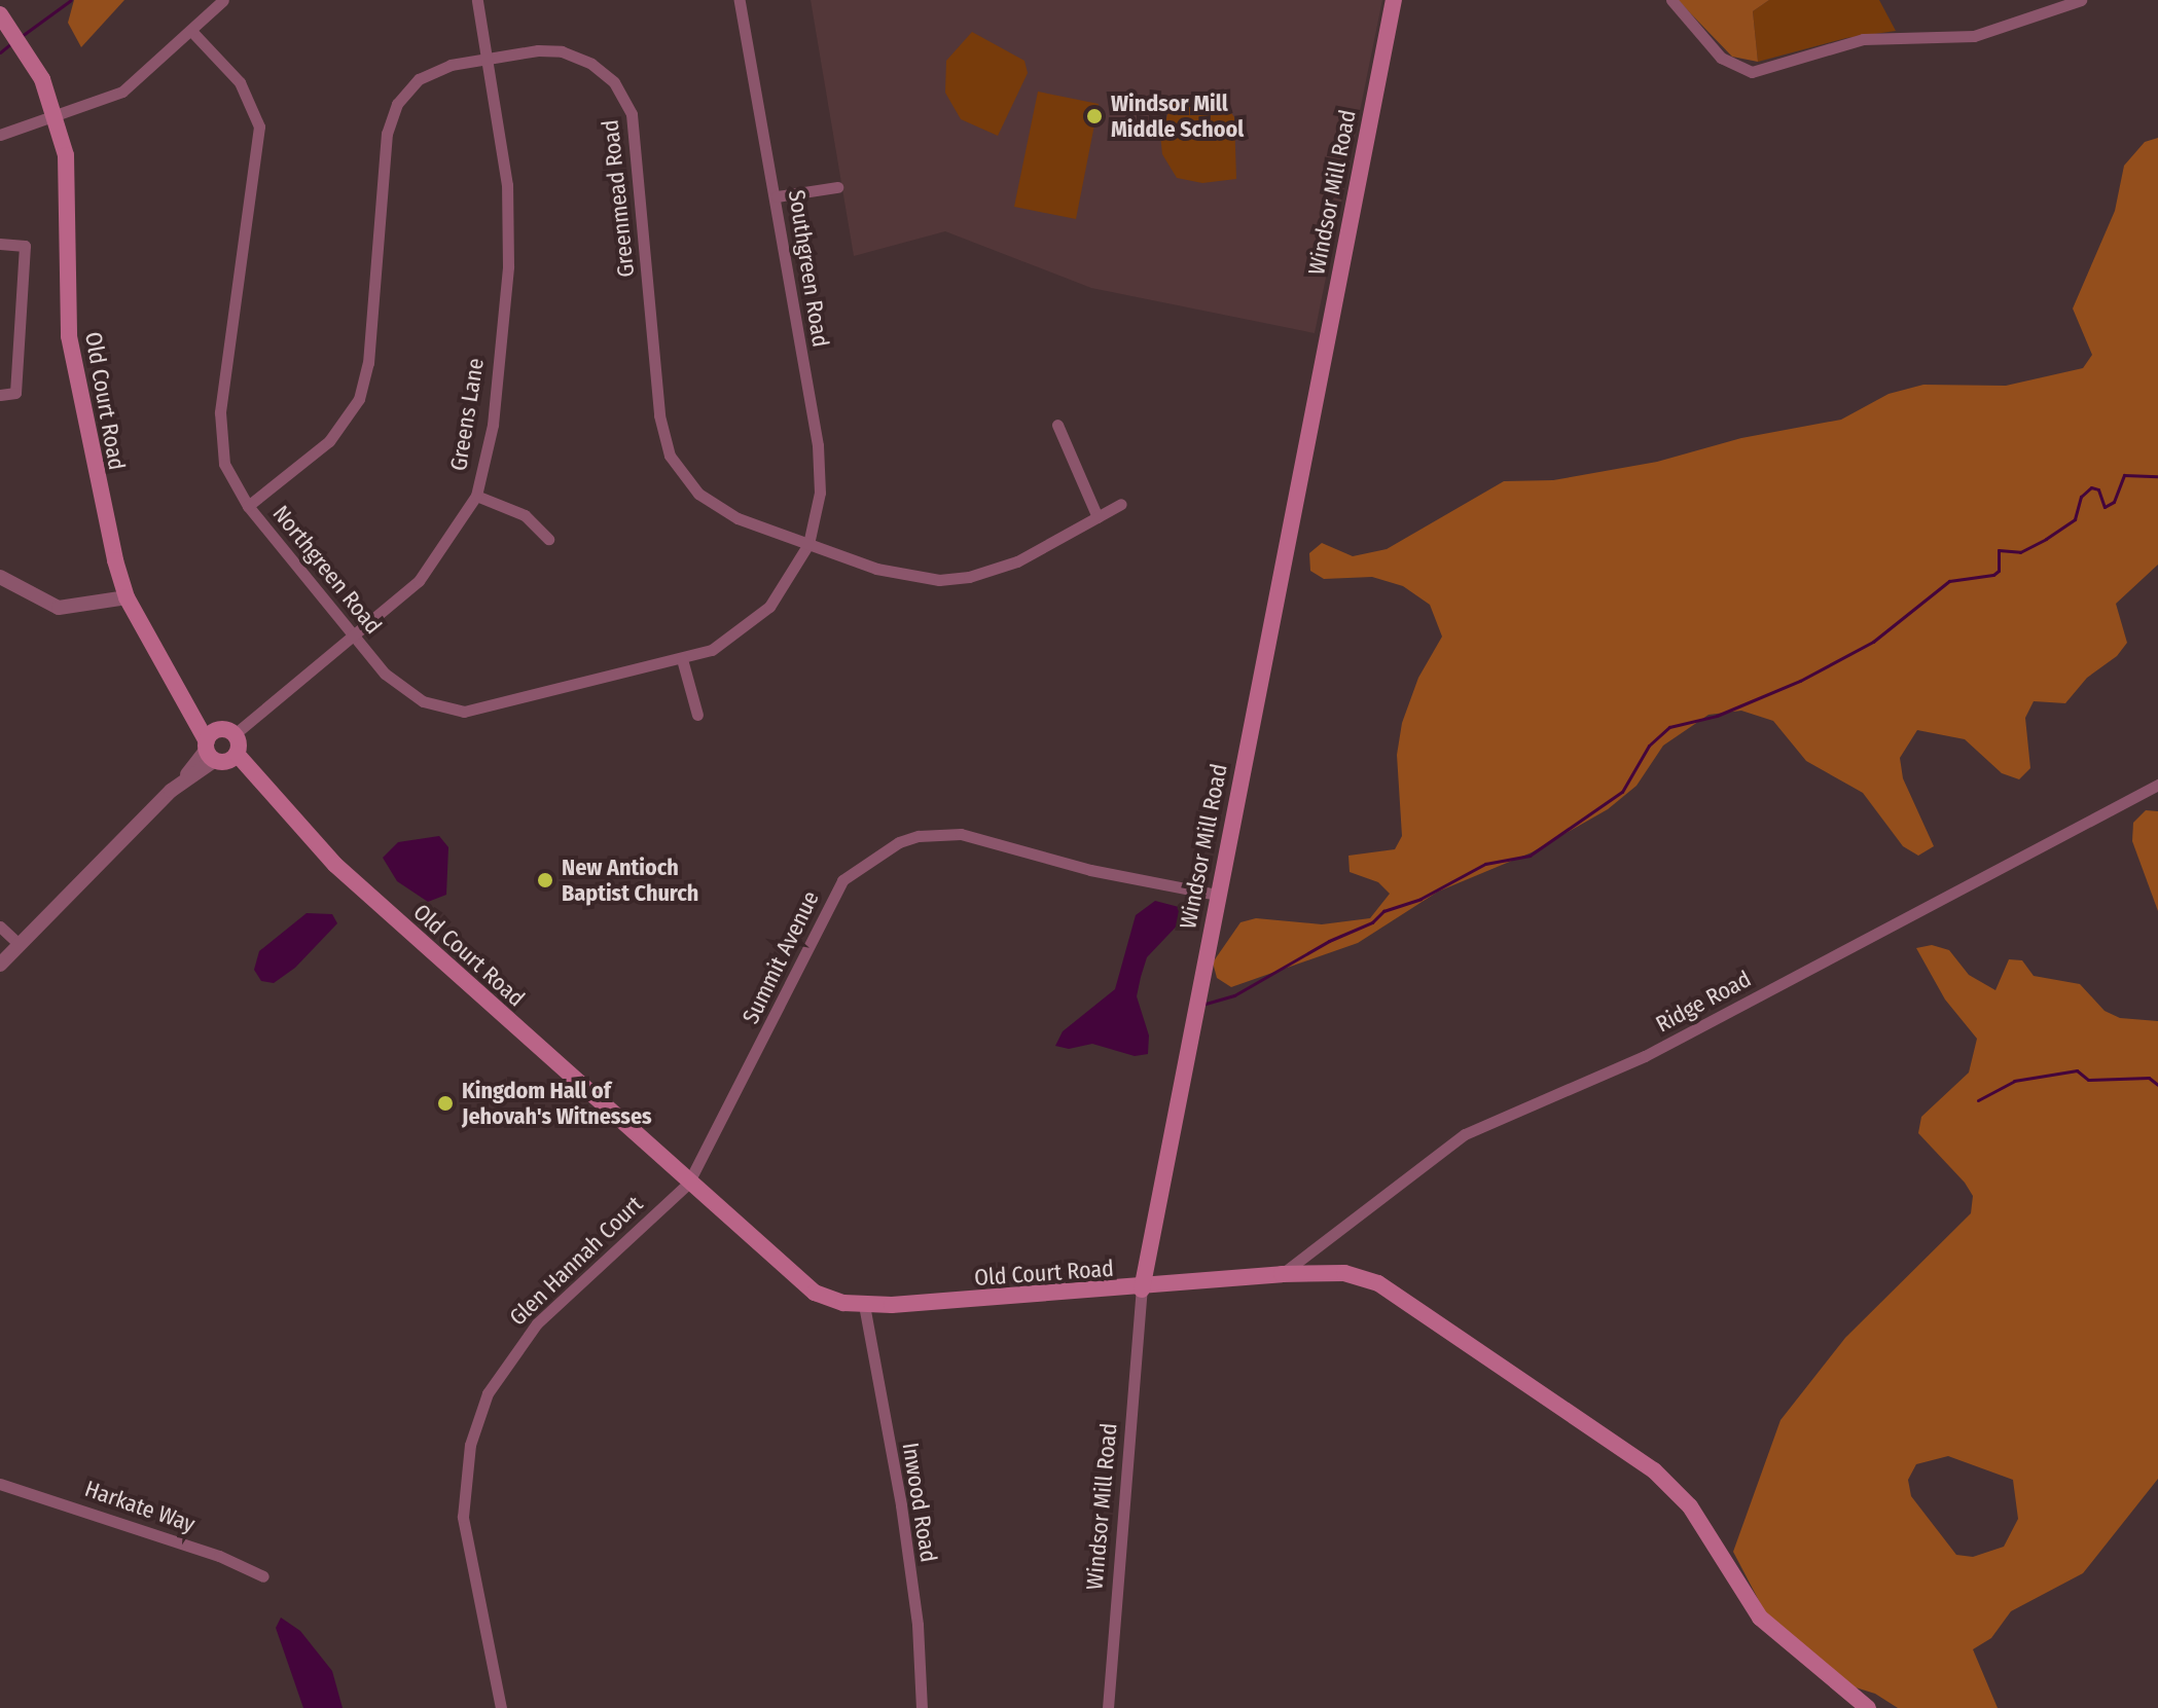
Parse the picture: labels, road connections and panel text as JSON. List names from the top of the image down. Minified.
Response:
{"streets":{"main road":["Windsor Mill Road","Old Court Road"],"street":["Greenmead Road","Southgreen Road","Greens Lane","Northgreen Road","Summit Avenue","Ridge Road","Glen Hannah Court","Inwood Road","Harkate Way"]},"crossings":[["Windsor Mill Road","Old Court Road"],["Windsor Mill Road","Summit Avenue"],["Greenmead Road","Southgreen Road"],["Greenmead Road","Greens Lane"],["Greenmead Road","Northgreen Road"],["Southgreen Road","Northgreen Road"],["Old Court Road","Summit Avenue"],["Old Court Road","Ridge Road"],["Old Court Road","Glen Hannah Court"],["Old Court Road","Inwood Road"],["Greens Lane","Northgreen Road"],["Summit Avenue","Glen Hannah Court"]],"places":["Windsor Mill Middle School","New Antioch Baptist Church","Kingdom Hall of Jehovah's Witnesses"]}
